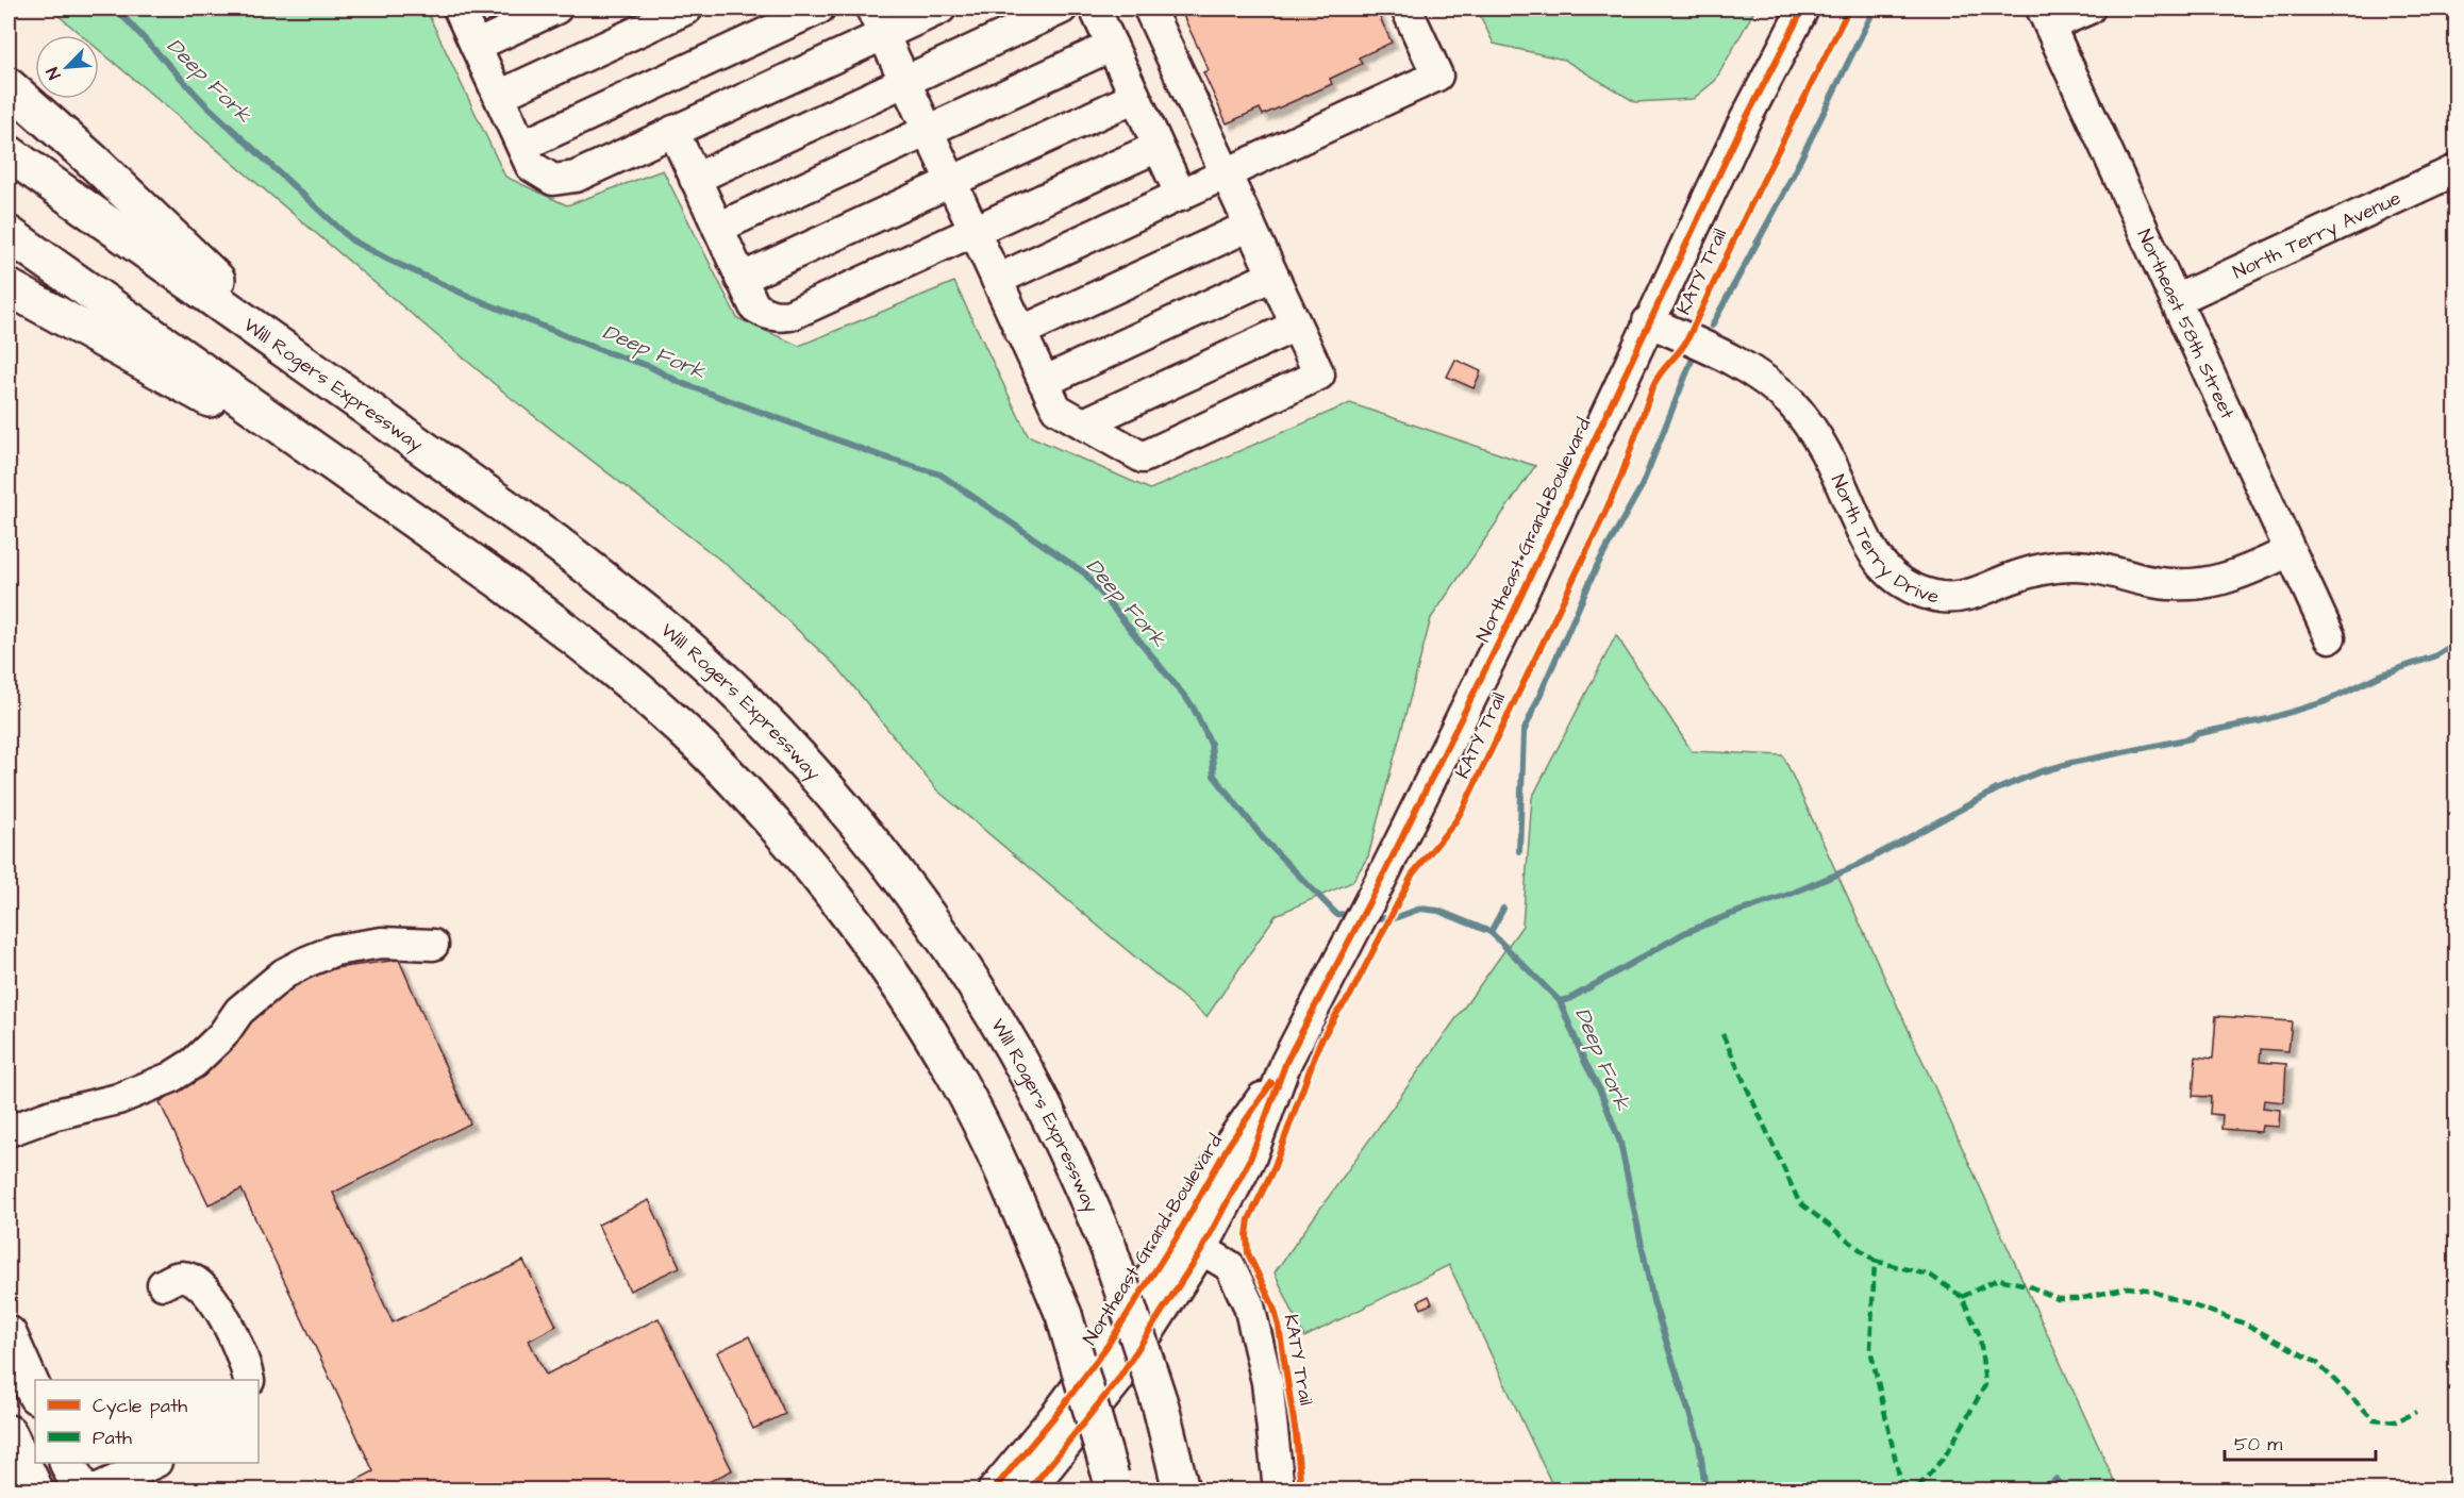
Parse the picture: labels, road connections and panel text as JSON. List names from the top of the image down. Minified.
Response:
{"streets":{"main road":["Will Rogers Expressway"],"street":["North Terry Avenue","Northeast 58th Street","Northeast Grand Boulevard","North Terry Drive"],"cycle path":["KATY Trail"]},"crossings":[["North Terry Avenue","Northeast 58th Street"],["Northeast 58th Street","North Terry Drive"],["Northeast Grand Boulevard","North Terry Drive"]],"water":["Deep Fork"],"legend":["Cycle path","Path"],"scale_bar":"50 m","north":"bottom left"}
